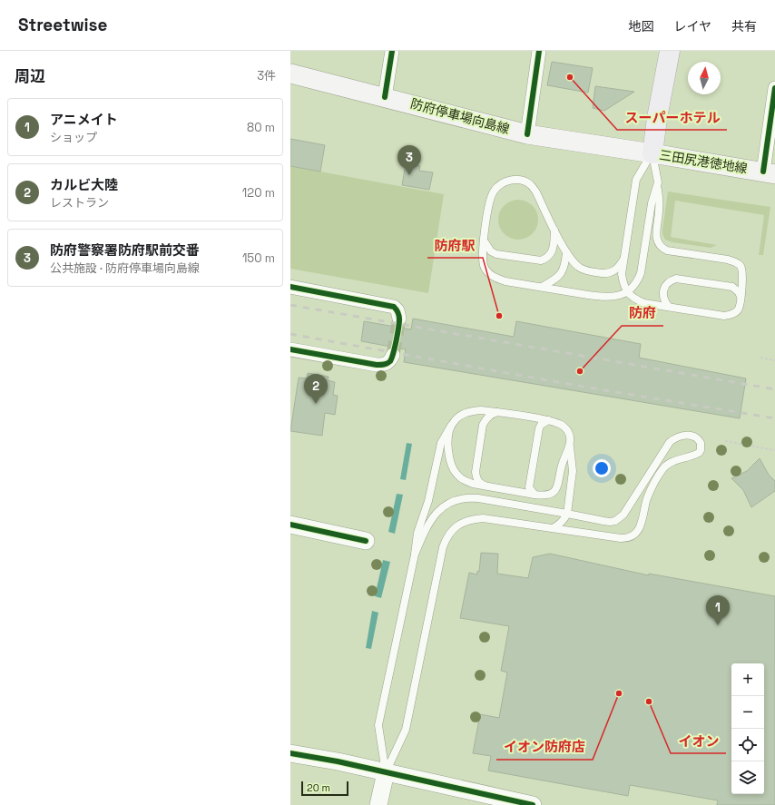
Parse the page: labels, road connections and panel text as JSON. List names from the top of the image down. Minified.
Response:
{"streets":{"main road":["防府停車場向島線","三田尻港徳地線"]},"crossings":[["防府停車場向島線","三田尻港徳地線"]],"places":["スーパーホテル","防府駅","防府","イオン防府店","イオン"],"scale_bar":"20 m","north":"top","page":{"header":"Streetwise","nav":["地図","レイヤ","共有"],"heading":["周辺","3件"],"list":[{"mark":"1","name":"アニメイト","note":"ショップ","value":"80 m"},{"mark":"2","name":"カルビ大陸","note":"レストラン","value":"120 m"},{"mark":"3","name":"防府警察署防府駅前交番","note":"公共施設 · 防府停車場向島線","value":"150 m"}],"pins":["3","2","1"],"map_buttons":["+","−"],"scale":"20 m"}}
